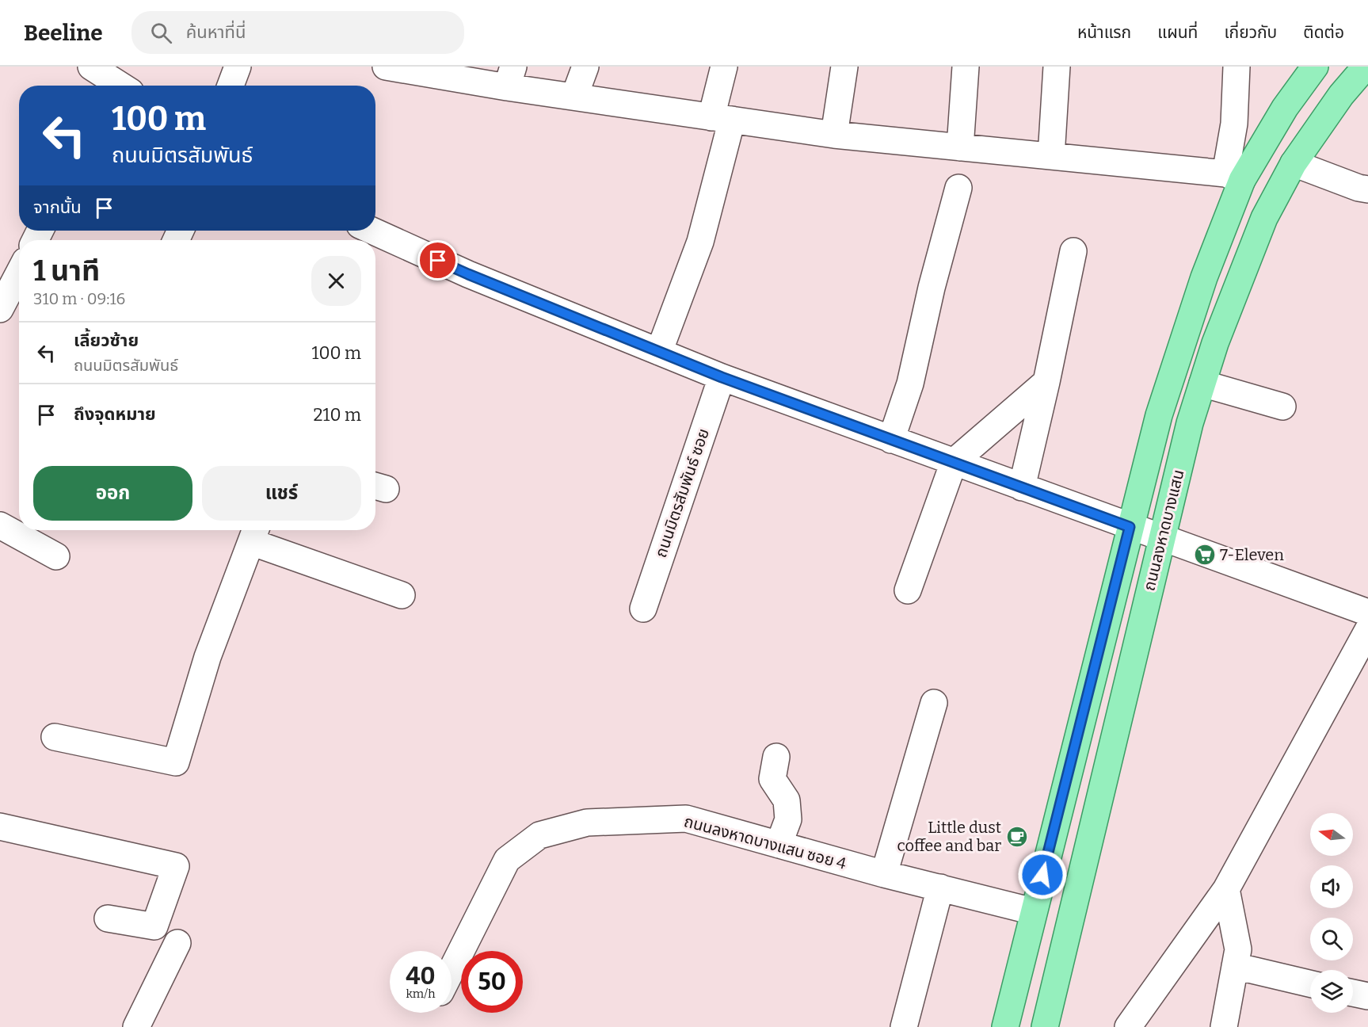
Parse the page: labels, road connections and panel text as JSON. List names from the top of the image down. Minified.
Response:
{"streets":{"main road":["ถนนลงหาดบางแสน"],"street":["ถนนมิตรสัมพันธ์ ซอย","ถนนลงหาดบางแสน ซอย 4"]},"places":{"supermarket":["7-Eleven"],"cafe":["Little dust coffee and bar"]},"north":"left","page":{"header":"Beeline","search":"ค้นหาที่นี่","nav":["หน้าแรก","แผนที่","เกี่ยวกับ","ติดต่อ"],"turn":["100 m","ถนนมิตรสัมพันธ์"],"then":"จากนั้น","heading":["1 นาที","310 m · 09:16"],"list":[{"name":"เลี้ยวซ้าย","note":"ถนนมิตรสัมพันธ์","value":"100 m"},{"name":"ถึงจุดหมาย","value":"210 m"}],"buttons":["ออก","แชร์"],"speed":"40 km/h","limit":"50"}}
